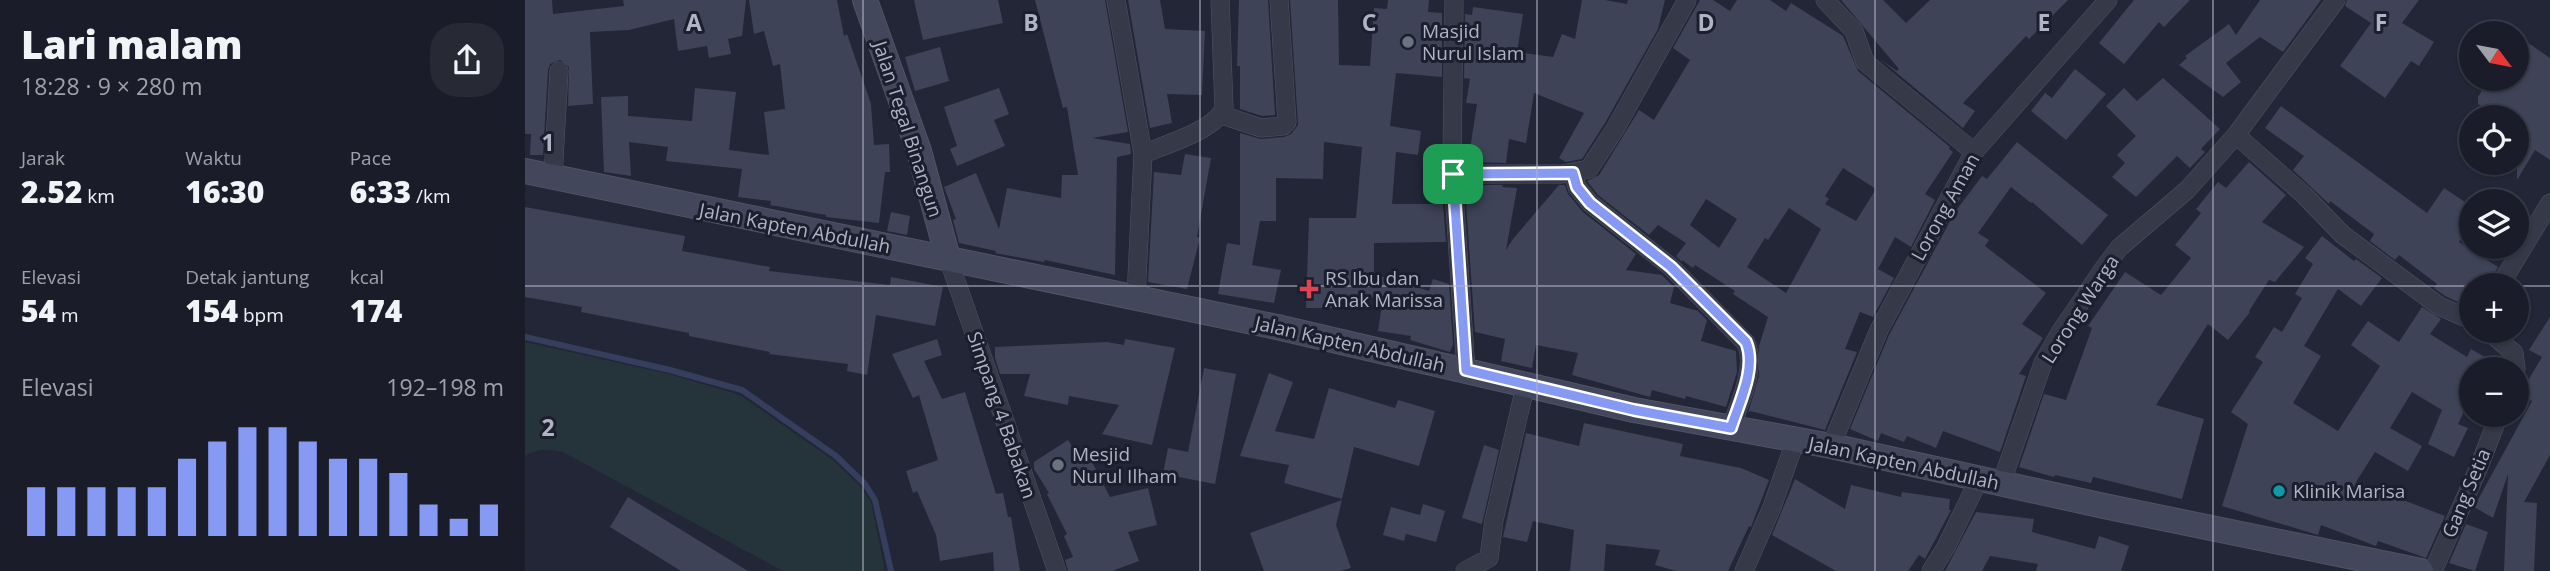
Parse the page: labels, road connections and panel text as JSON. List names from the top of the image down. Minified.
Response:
{"streets":{"main road":["Jalan Tegal Binangun","Jalan Kapten Abdullah"],"street":["Lorong Aman","Lorong Warga","Simpang 4 Babakan","Gang Setia"]},"crossings":[["Jalan Tegal Binangun","Jalan Kapten Abdullah"],["Jalan Tegal Binangun","Simpang 4 Babakan"],["Lorong Aman","Jalan Kapten Abdullah"],["Jalan Kapten Abdullah","Lorong Warga"],["Jalan Kapten Abdullah","Simpang 4 Babakan"]],"places":{"other":["Masjid Nurul Islam","Mesjid Nurul Ilham","Klinik Marisa"],"health":["RS Ibu dan Anak Marissa"]},"north":"bottom right","page":{"heading":["Lari malam","18:28 · 9 × 280 m"],"map_buttons":["+","−"],"stats":[["Jarak","2.52 km"],["Waktu","16:30"],["Pace","6:33 /km"],["Elevasi","54 m"],["Detak jantung","154 bpm"],["kcal","174"]],"chart":["Elevasi","192–198 m"]},"grid":{"columns":["A","B","C","D","E","F"],"rows":["1","2"]}}
